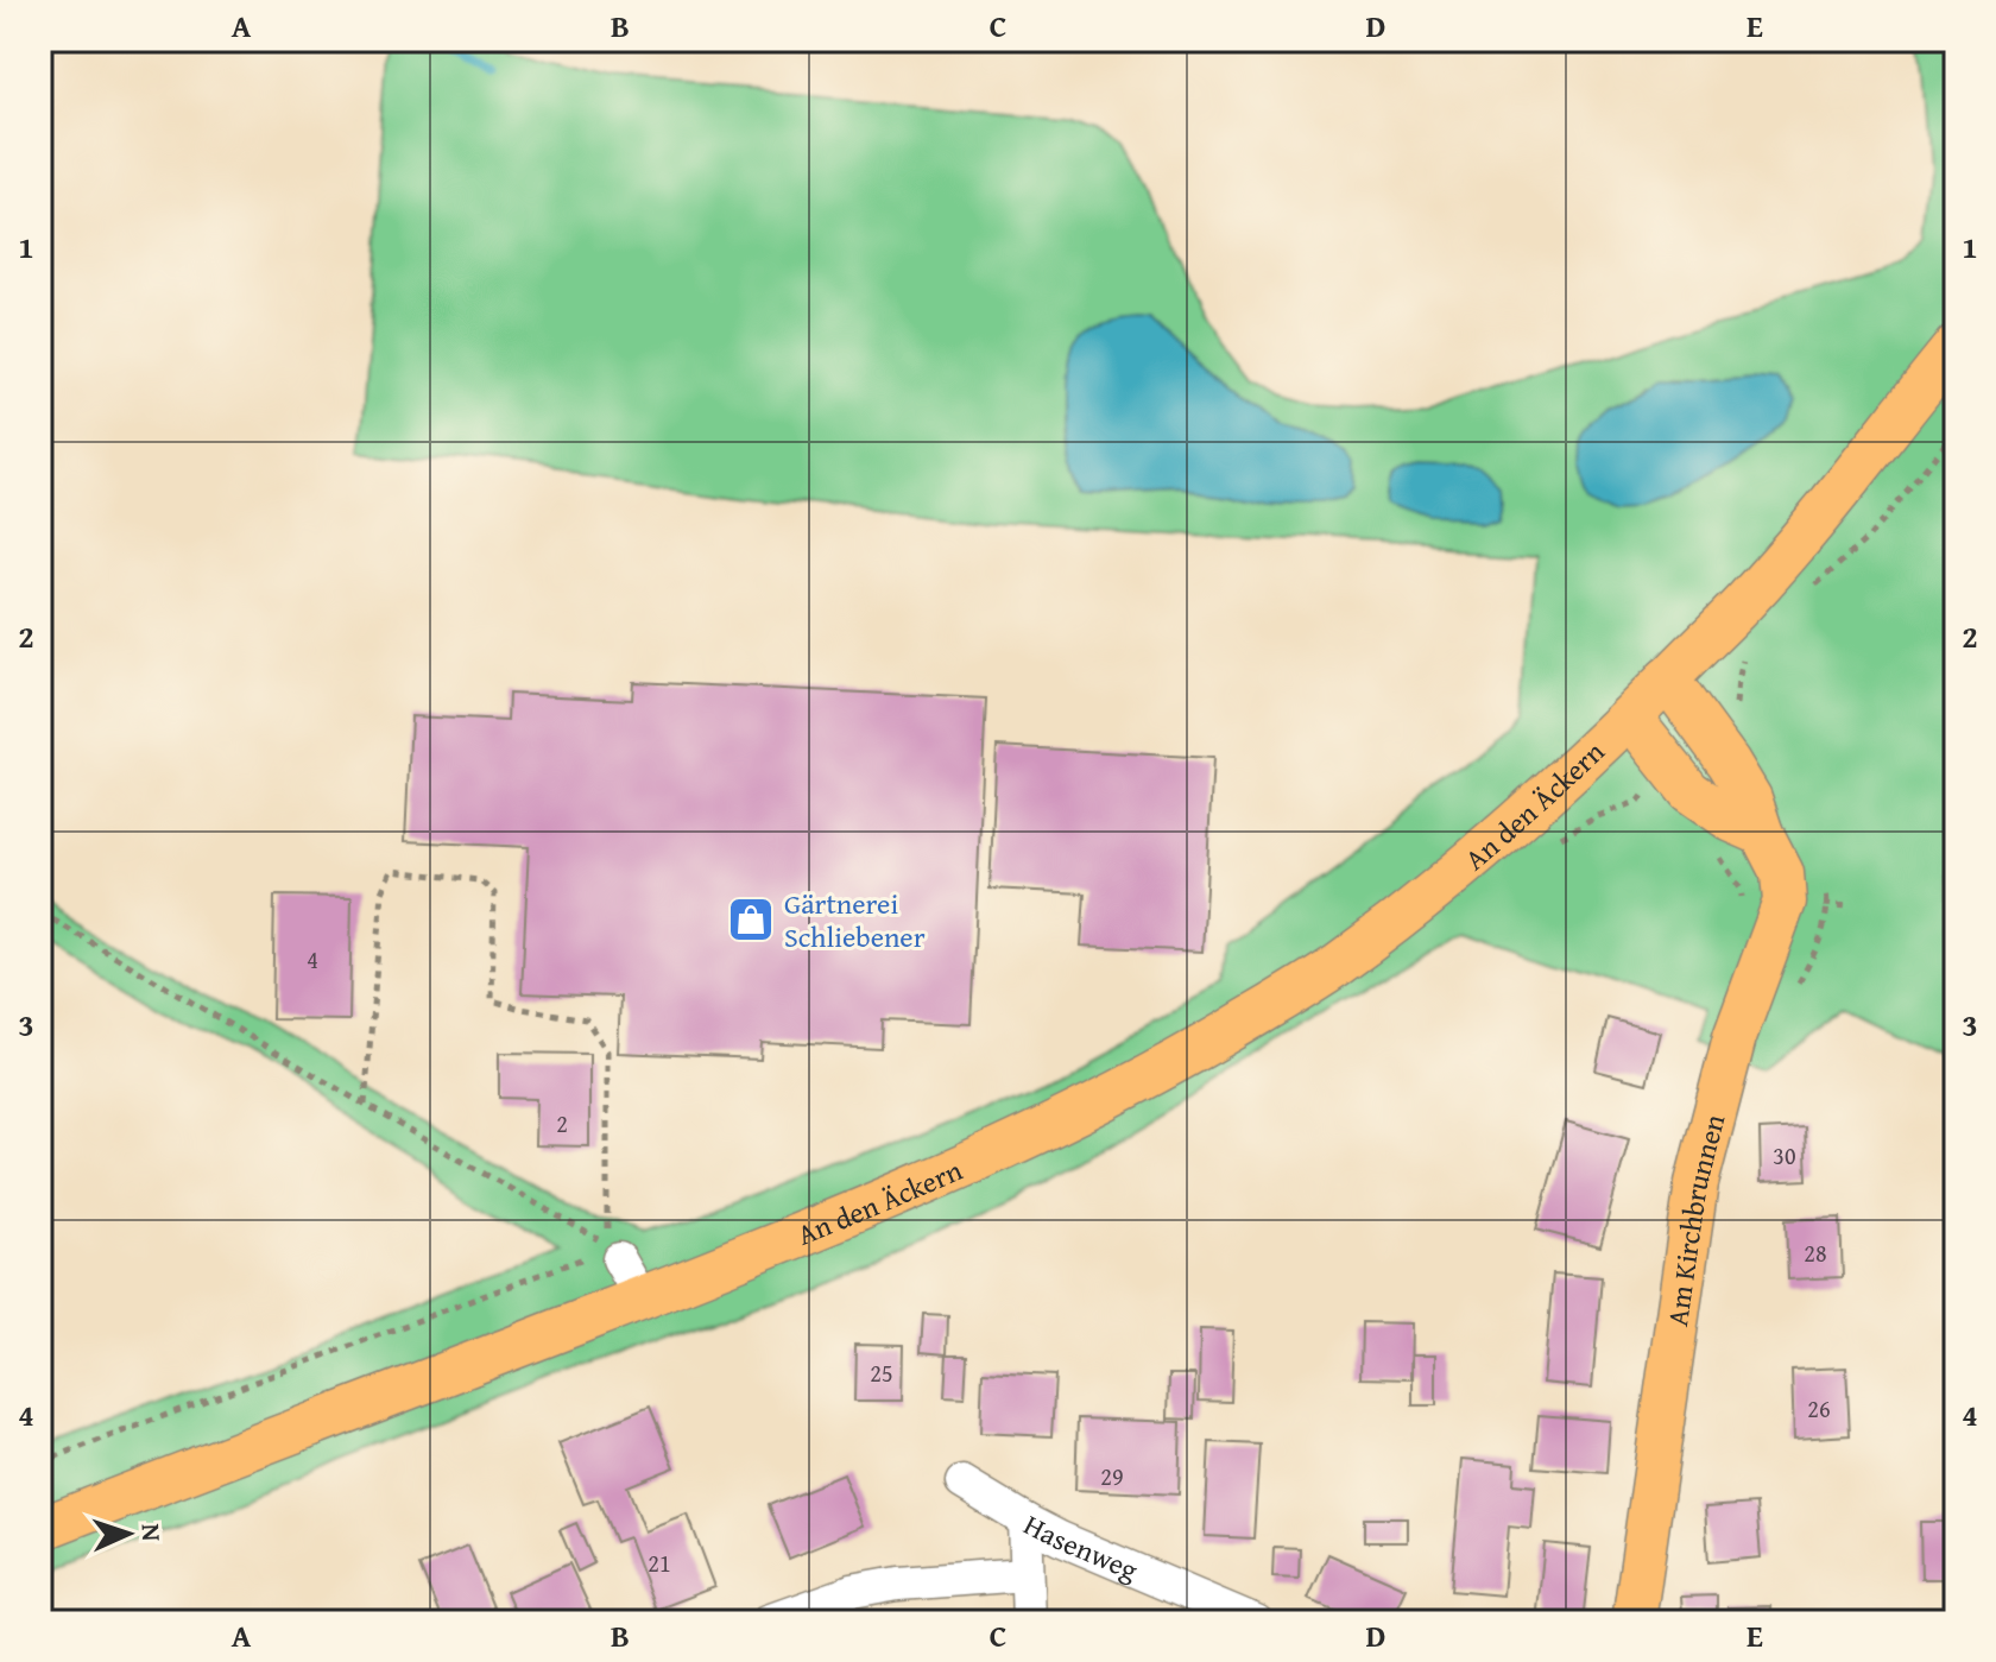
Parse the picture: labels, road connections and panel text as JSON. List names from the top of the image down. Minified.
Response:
{"streets":{"main road":["An den Äckern","Am Kirchbrunnen"],"street":["Hasenweg"]},"crossings":[["An den Äckern","Am Kirchbrunnen"]],"places":{"shop":["Gärtnerei Schliebener"]},"house_numbers":["4","2","30","28","25","26","29","21"],"north":"right","grid":{"columns":["A","B","C","D","E"],"rows":["1","2","3","4"]}}
